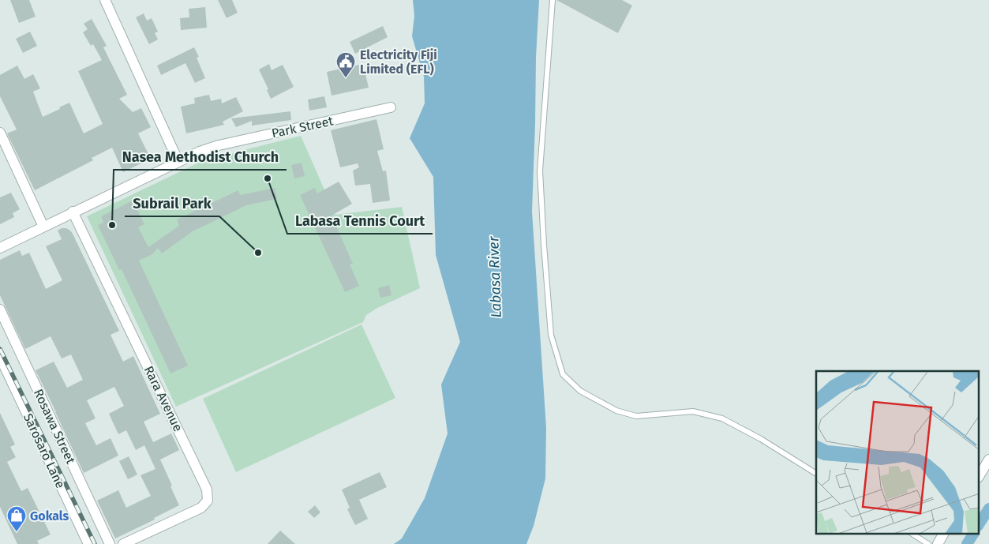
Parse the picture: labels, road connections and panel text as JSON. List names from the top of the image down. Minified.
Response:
{"streets":{"street":["Park Street","Rara Avenue","Rosawa Street","Sarosaro Lane"]},"crossings":[["Park Street","Rara Avenue"]],"water":["Labasa River"],"places":{"public building":["Electricity Fiji Limited (EFL)"],"other":["Labasa Tennis Court","Nasea Methodist Church","Subrail Park"],"shop":["Gokals"]}}
